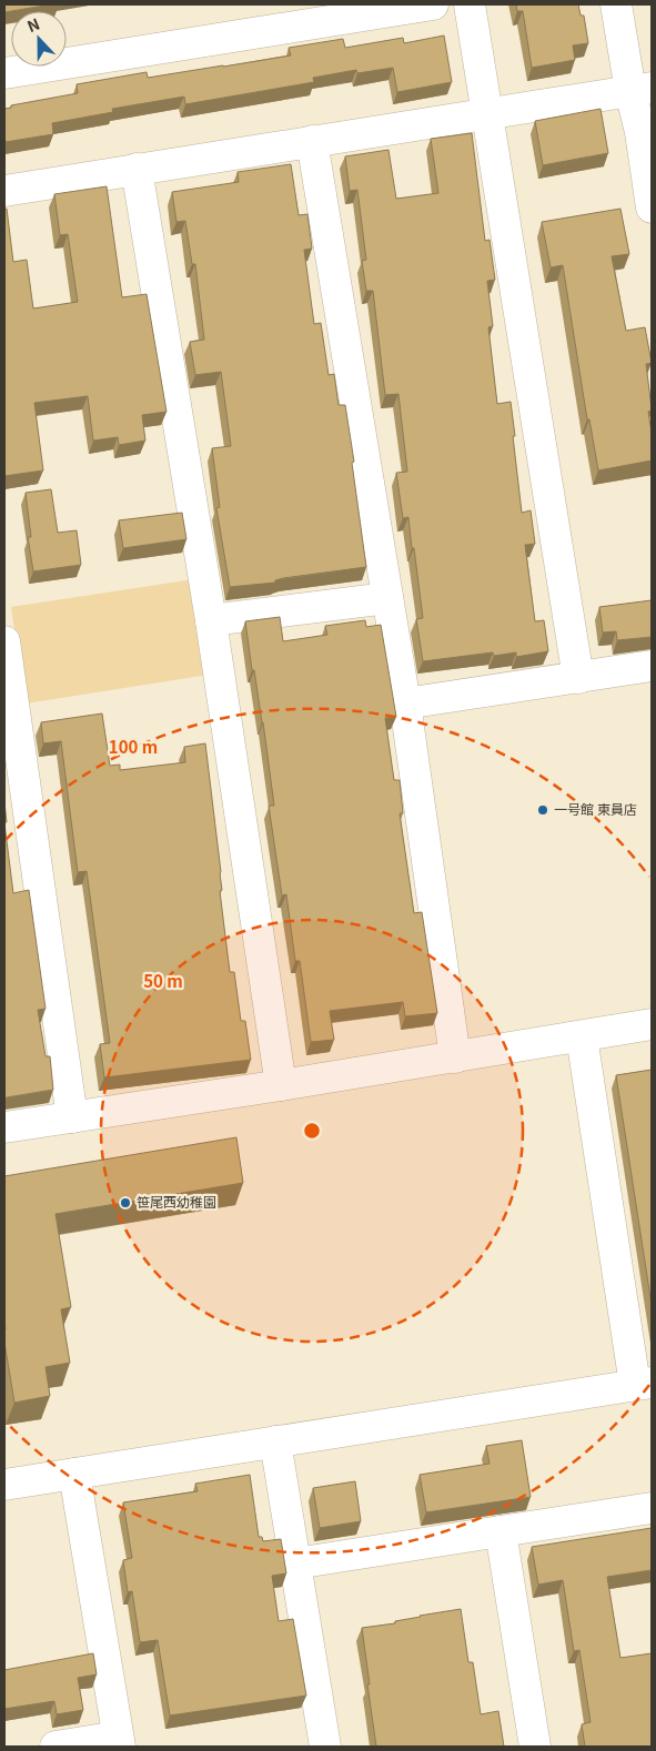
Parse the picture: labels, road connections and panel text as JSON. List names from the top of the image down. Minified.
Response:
{"places":["一号館 東員店","笹尾西幼稚園"],"north":"top","rings":["100 m","50 m"]}
